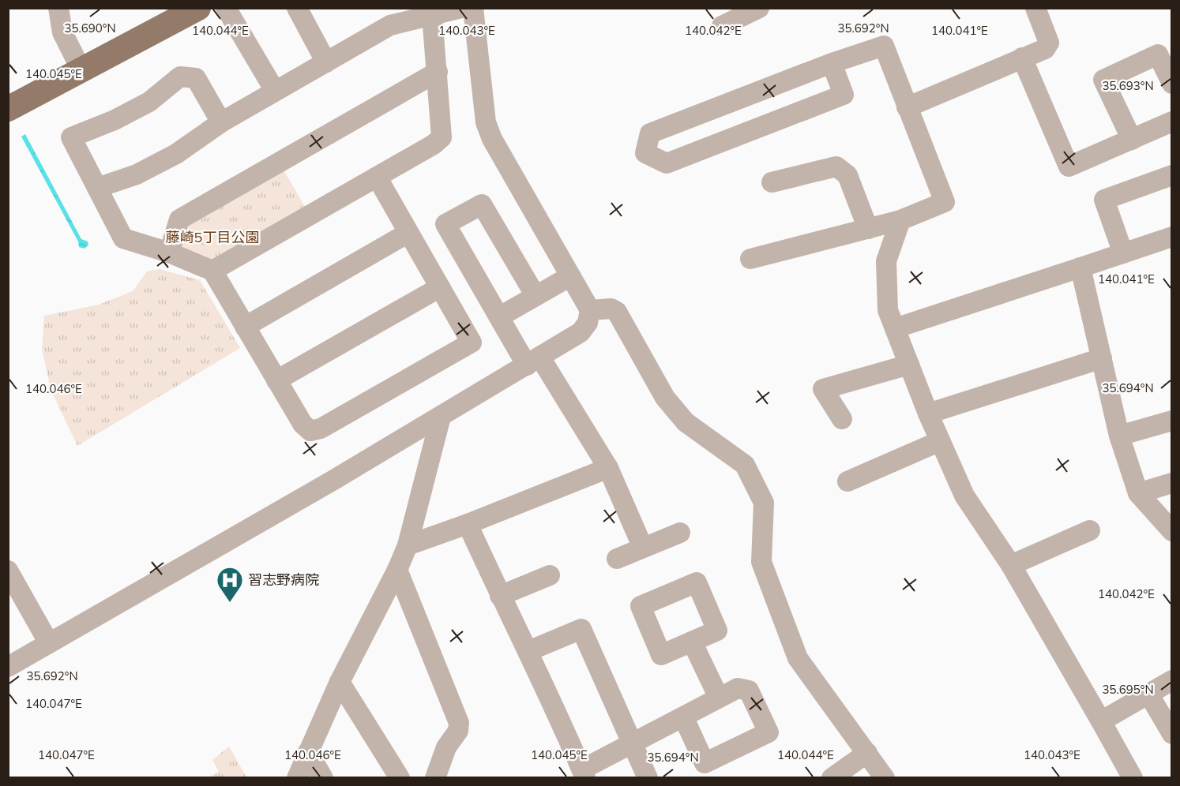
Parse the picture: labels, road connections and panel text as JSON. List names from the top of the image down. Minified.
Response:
{"parks":["藤崎5丁目公園"],"places":{"hospital":["習志野病院"]},"coordinates":["35.690°N","35.692°N","140.044°E","140.043°E","140.042°E","140.041°E","140.045°E","35.693°N","35.694°N","140.046°E","35.695°N","140.047°E"]}
